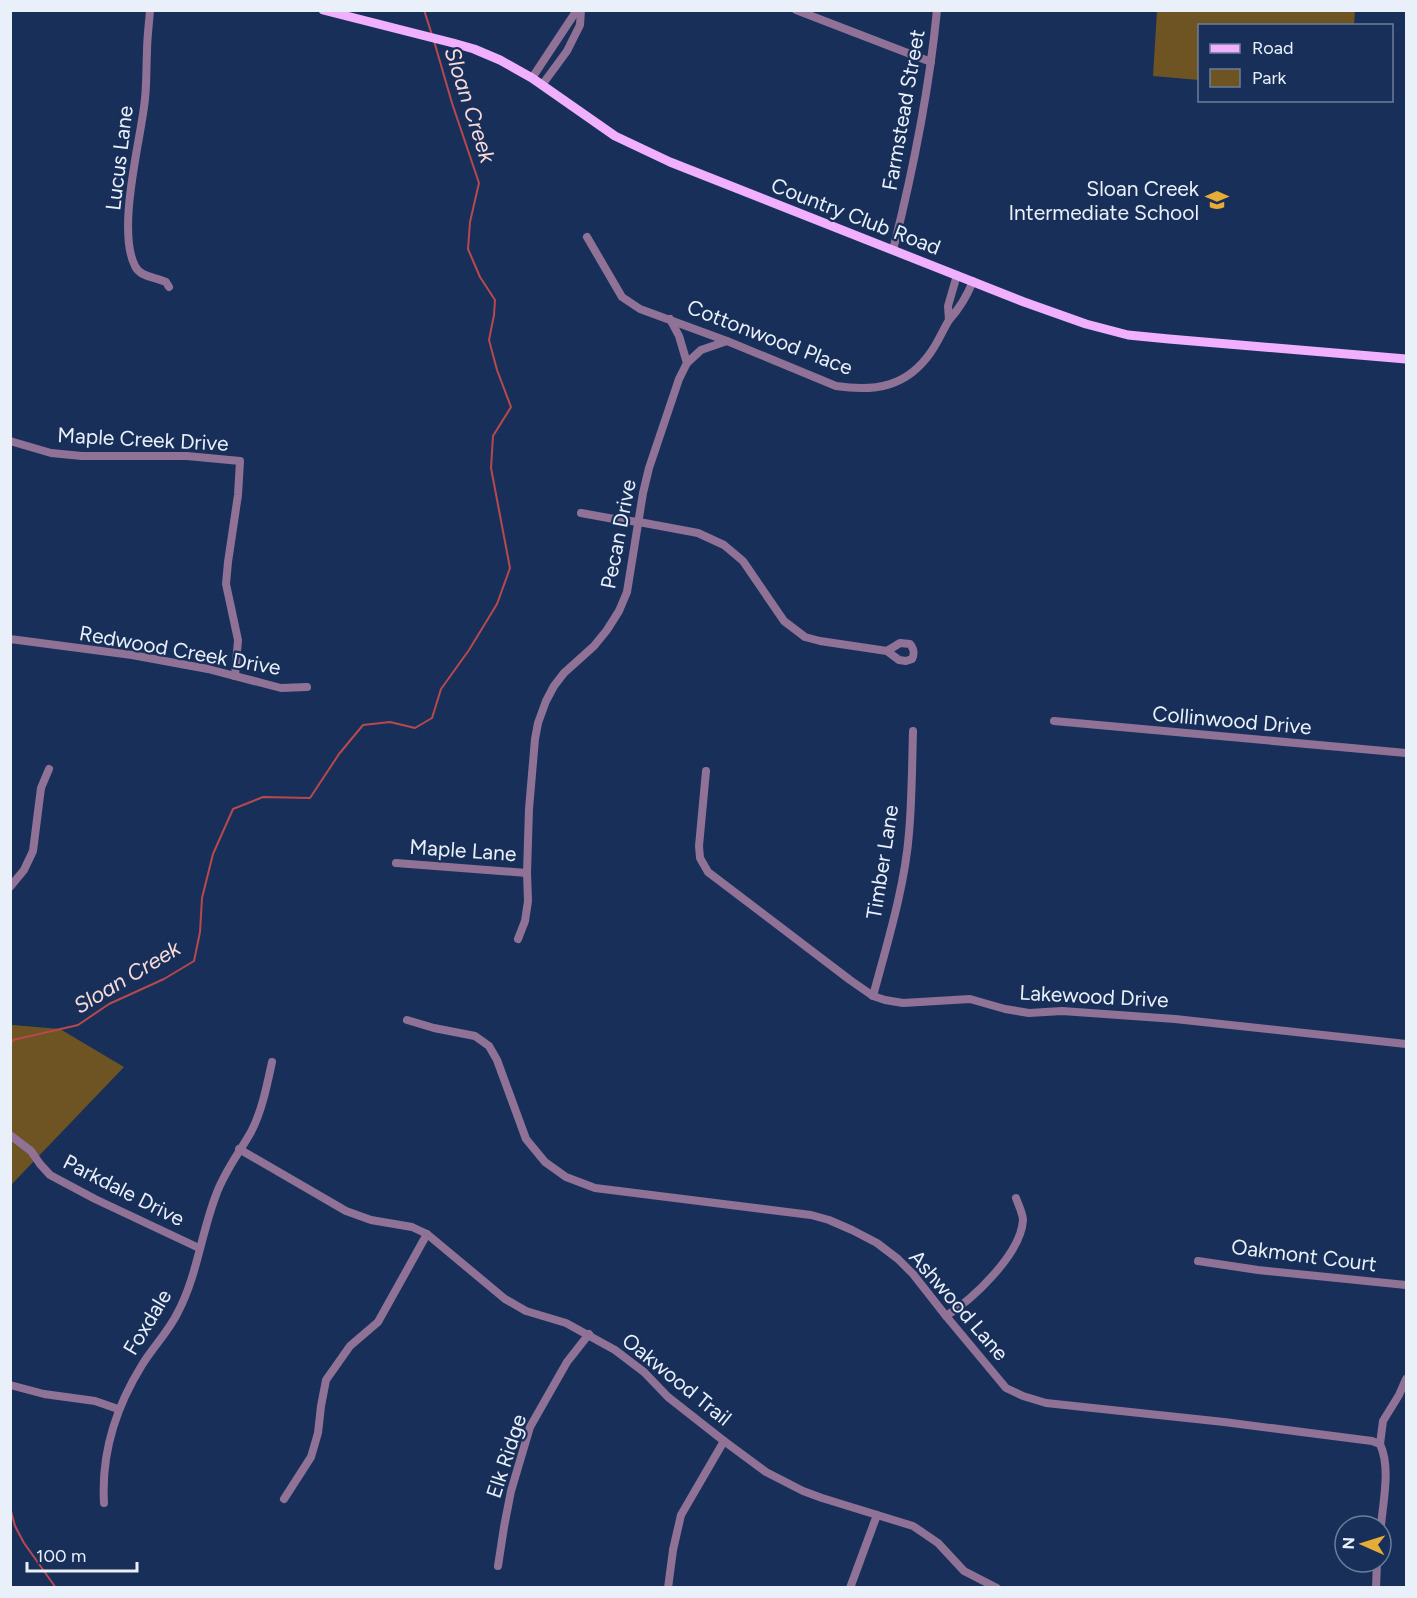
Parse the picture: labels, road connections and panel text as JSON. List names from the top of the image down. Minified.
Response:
{"streets":{"main road":["Country Club Road"],"street":["Farmstead Street","Lucus Lane","Cottonwood Place","Maple Creek Drive","Pecan Drive","Redwood Creek Drive","Collinwood Drive","Maple Lane","Timber Lane","Lakewood Drive","Parkdale Drive","Oakmont Court","Ashwood Lane","Foxdale","Oakwood Trail","Elk Ridge"]},"crossings":[["Farmstead Street","Country Club Road"],["Country Club Road","Cottonwood Place"],["Maple Creek Drive","Redwood Creek Drive"],["Pecan Drive","Maple Lane"],["Timber Lane","Lakewood Drive"],["Parkdale Drive","Foxdale"],["Foxdale","Oakwood Trail"],["Oakwood Trail","Elk Ridge"]],"water":["Sloan Creek"],"places":{"school or university":["Sloan Creek Intermediate School"]},"legend":["Road","Park"],"scale_bar":"100 m","north":"left"}
